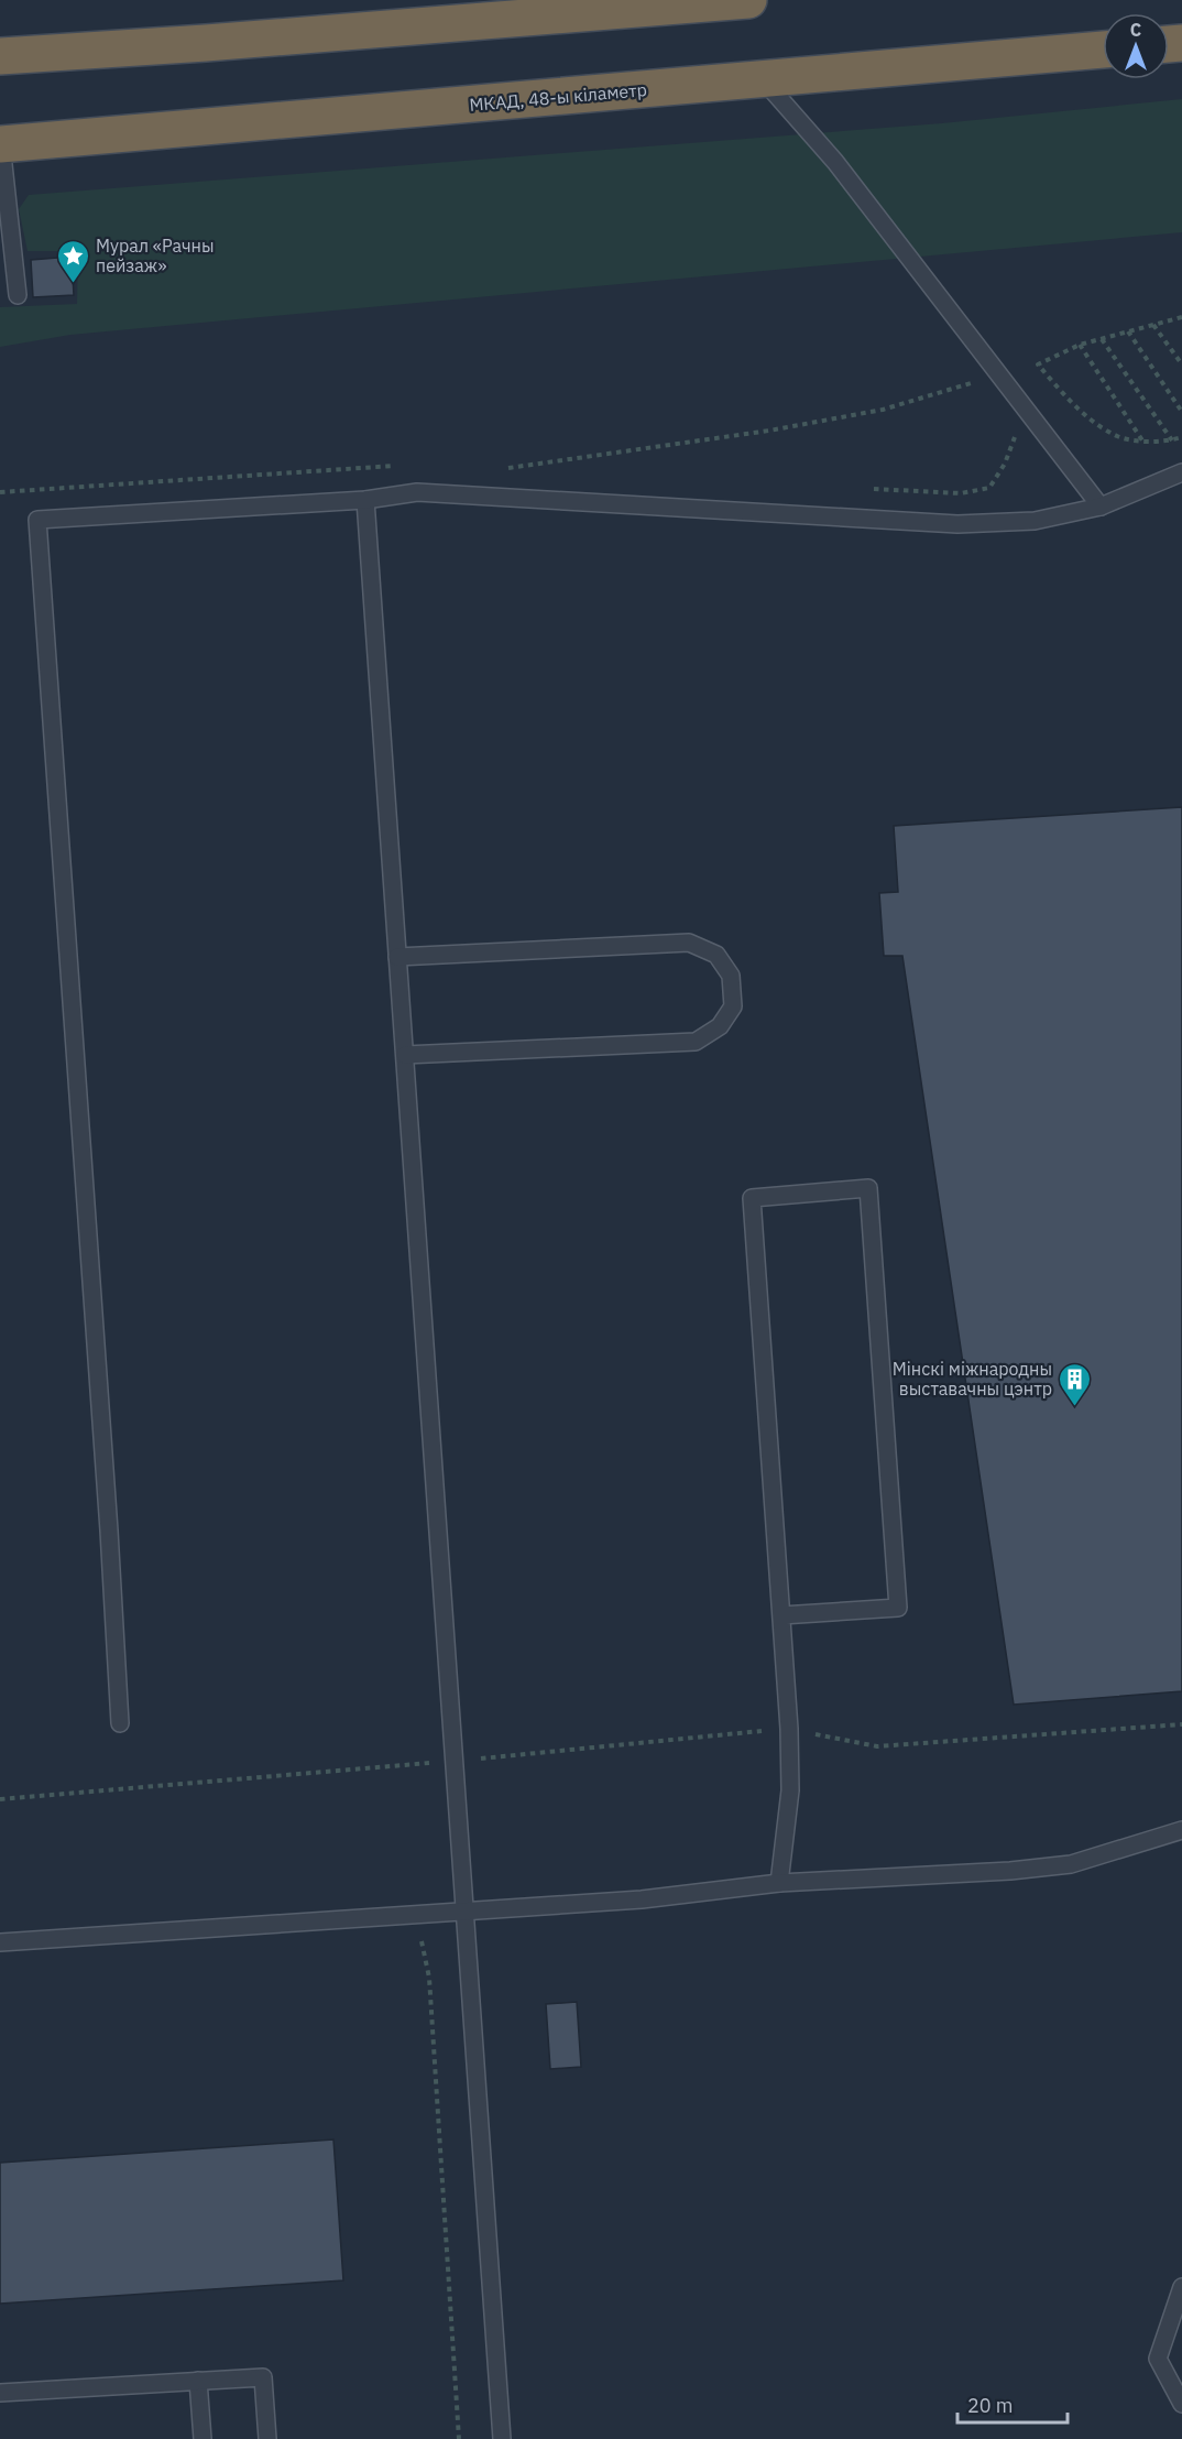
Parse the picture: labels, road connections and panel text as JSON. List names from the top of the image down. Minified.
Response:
{"streets":{"highway":["МКАД, 48-ы кіламетр"]},"places":{"place":["Мурал «Рачны пейзаж»"],"building":["Мінскі міжнародны выставачны цэнтр"]},"scale_bar":"20 m","north":"top"}
